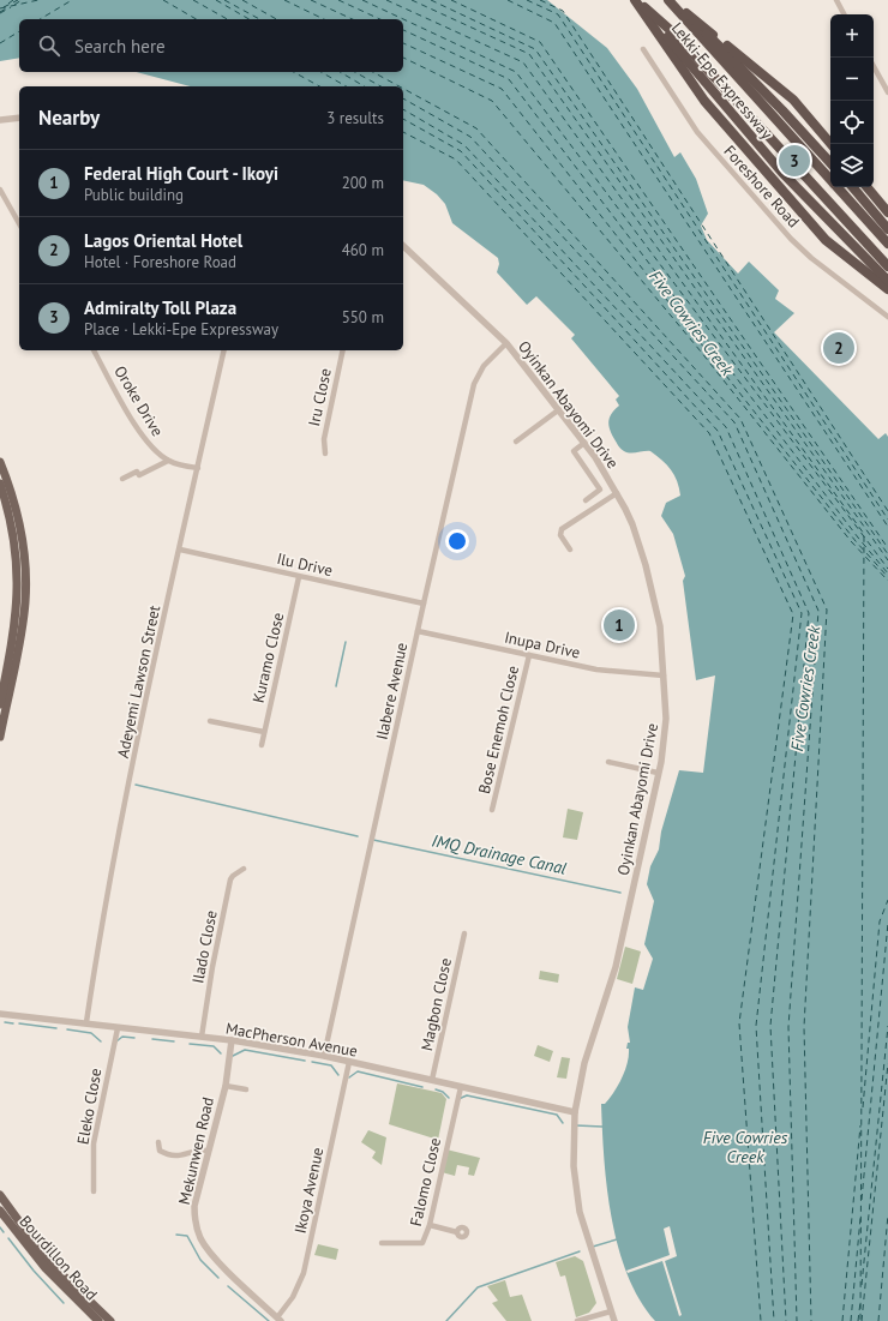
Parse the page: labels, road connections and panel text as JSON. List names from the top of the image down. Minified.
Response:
{"streets":{"highway":["Lekki-Epe Expressway"],"main road":["Bourdillon Road"],"street":["Foreshore Road","Iru Close","Oroke Drive","Oyinkan Abayomi Drive","Ilu Drive","Inupa Drive","Kuramo Close","Adeyemi Lawson Street","Ilabere Avenue","Bose Enemoh Close","Ilado Close","Magbon Close","MacPherson Avenue","Eleko Close","Mekunwen Road","Falomo Close","Ikoya Avenue"]},"crossings":[["Oroke Drive","Adeyemi Lawson Street"],["Oyinkan Abayomi Drive","Inupa Drive"],["Oyinkan Abayomi Drive","Ilabere Avenue"],["Oyinkan Abayomi Drive","MacPherson Avenue"],["Ilu Drive","Kuramo Close"],["Ilu Drive","Adeyemi Lawson Street"],["Ilu Drive","Ilabere Avenue"],["Inupa Drive","Ilabere Avenue"],["Inupa Drive","Bose Enemoh Close"],["Adeyemi Lawson Street","MacPherson Avenue"],["Ilabere Avenue","MacPherson Avenue"],["Ilado Close","MacPherson Avenue"],["Magbon Close","MacPherson Avenue"],["MacPherson Avenue","Eleko Close"],["MacPherson Avenue","Mekunwen Road"],["MacPherson Avenue","Falomo Close"],["MacPherson Avenue","Ikoya Avenue"],["Mekunwen Road","Ikoya Avenue"]],"water":["Five Cowries Creek","IMQ Drainage Canal"],"page":{"map_buttons":["+","−"],"search":"Search here","heading":["Nearby","3 results"],"pins":["3","2","1"],"list":[{"mark":"1","name":"Federal High Court - Ikoyi","note":"Public building","value":"200 m"},{"mark":"2","name":"Lagos Oriental Hotel","note":"Hotel · Foreshore Road","value":"460 m"},{"mark":"3","name":"Admiralty Toll Plaza","note":"Place · Lekki-Epe Expressway","value":"550 m"}]}}
